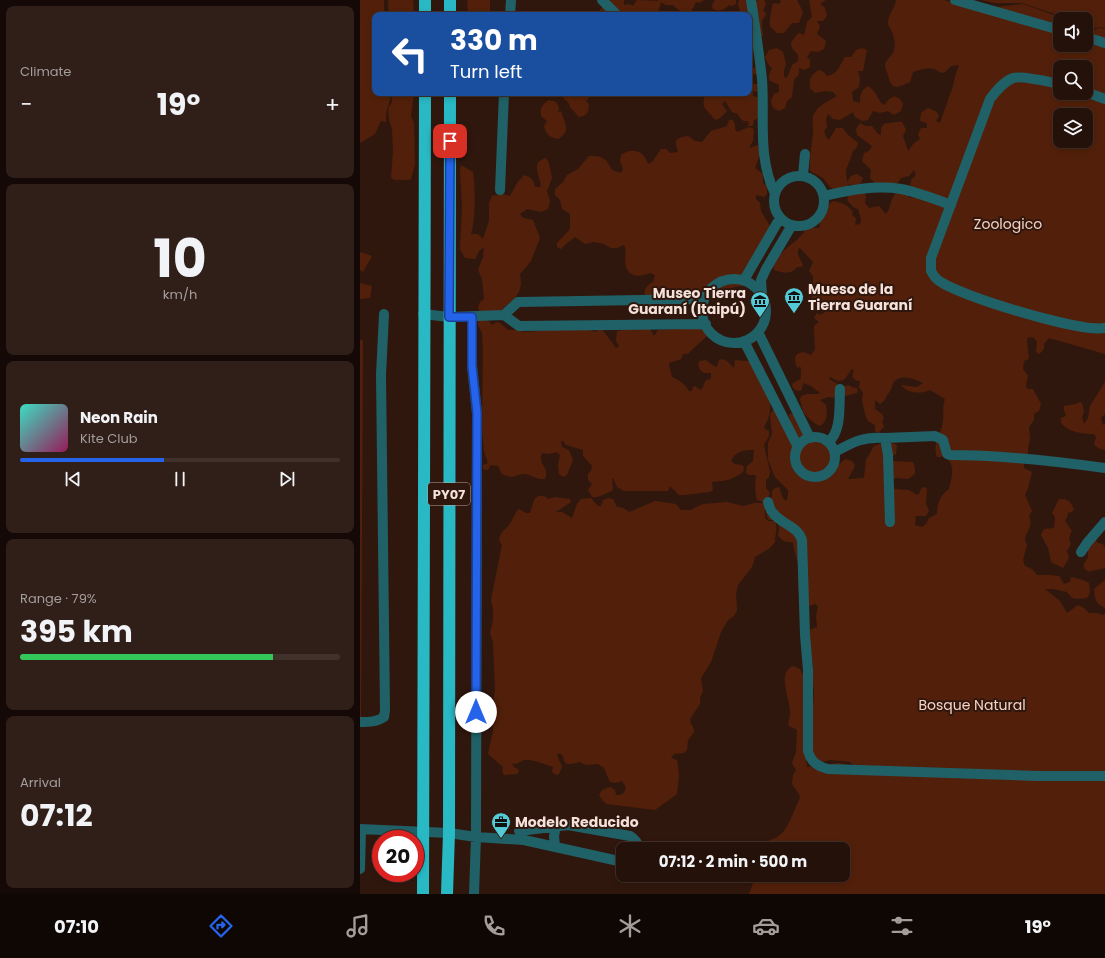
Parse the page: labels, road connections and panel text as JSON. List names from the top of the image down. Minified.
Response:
{"streets":{"highway":["PY07"]},"parks":["Zoologico","Bosque Natural"],"places":{"museum":["Mueso de la Tierra Guaraní","Museo Tierra Guaraní (Itaipú)"],"office":["Modelo Reducido"]},"page":{"tile":["Climate",["10","km/h"],["Range · 79%","395 km"],["Arrival","07:12"]],"turn":["330 m","Turn left"],"heat":["−","19°","+"],"song":["Neon Rain","Kite Club"],"limit":"20","trip":"07:12 · 2 min · 500 m","tabs":["07:10","19°"]}}
